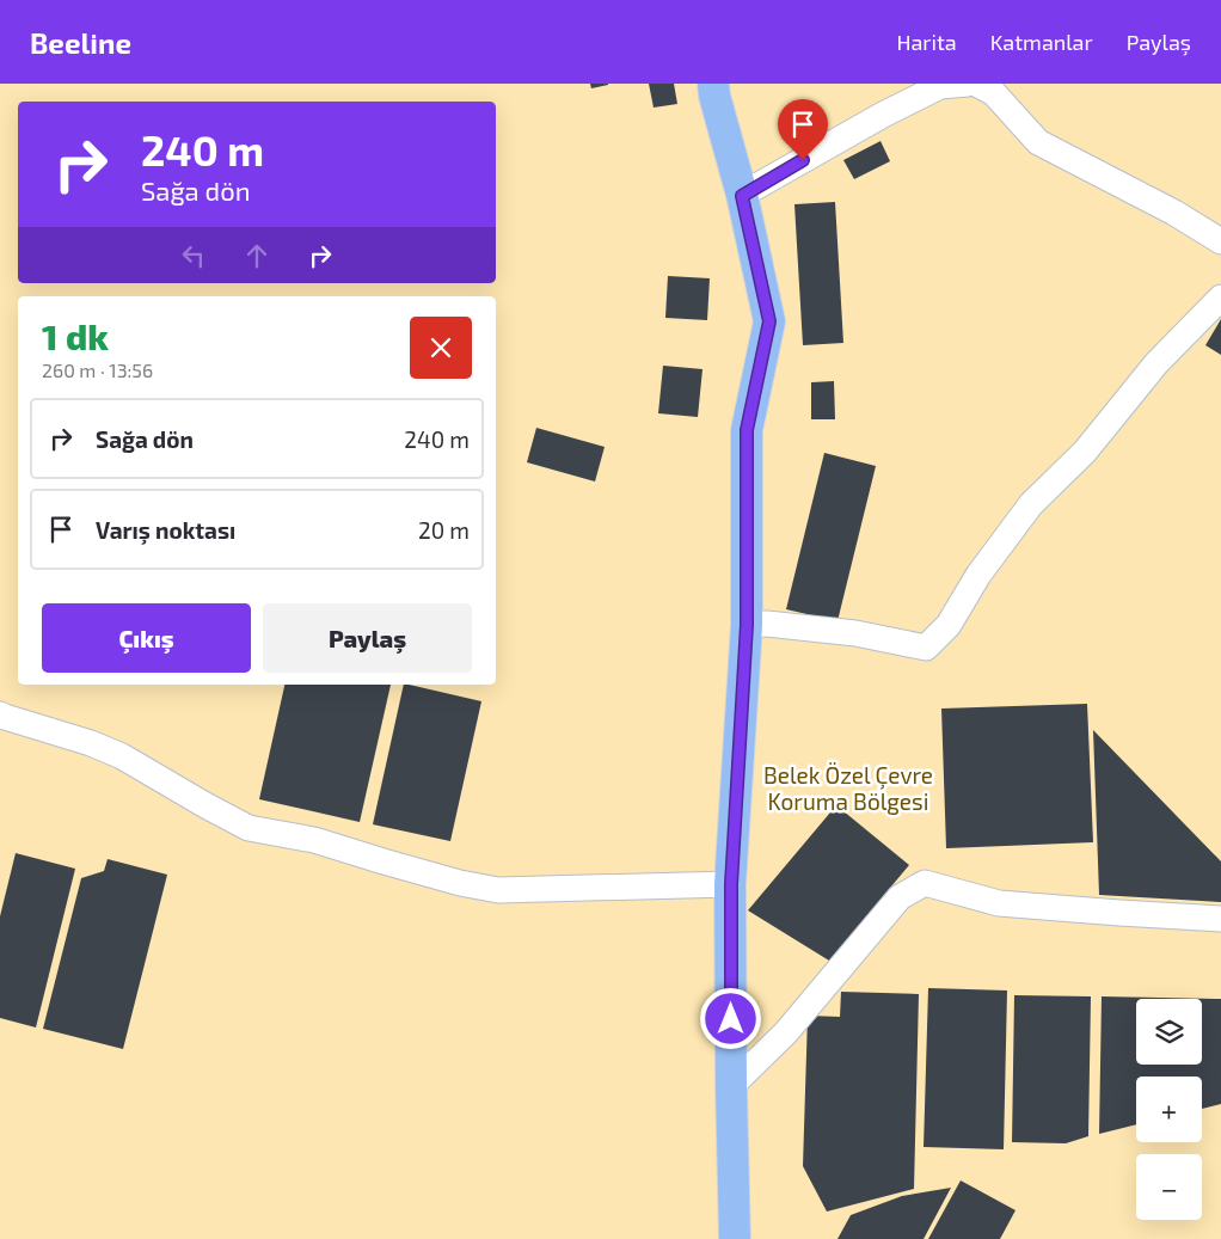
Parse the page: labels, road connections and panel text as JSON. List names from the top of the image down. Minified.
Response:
{"parks":["Belek Özel Çevre Koruma Bölgesi"],"page":{"header":"Beeline","nav":["Harita","Katmanlar","Paylaş"],"turn":["240 m","Sağa dön"],"heading":["1 dk","260 m · 13:56"],"list":[{"name":"Sağa dön","value":"240 m"},{"name":"Varış noktası","value":"20 m"}],"buttons":["Çıkış","Paylaş"],"map_buttons":["+","−"]}}
